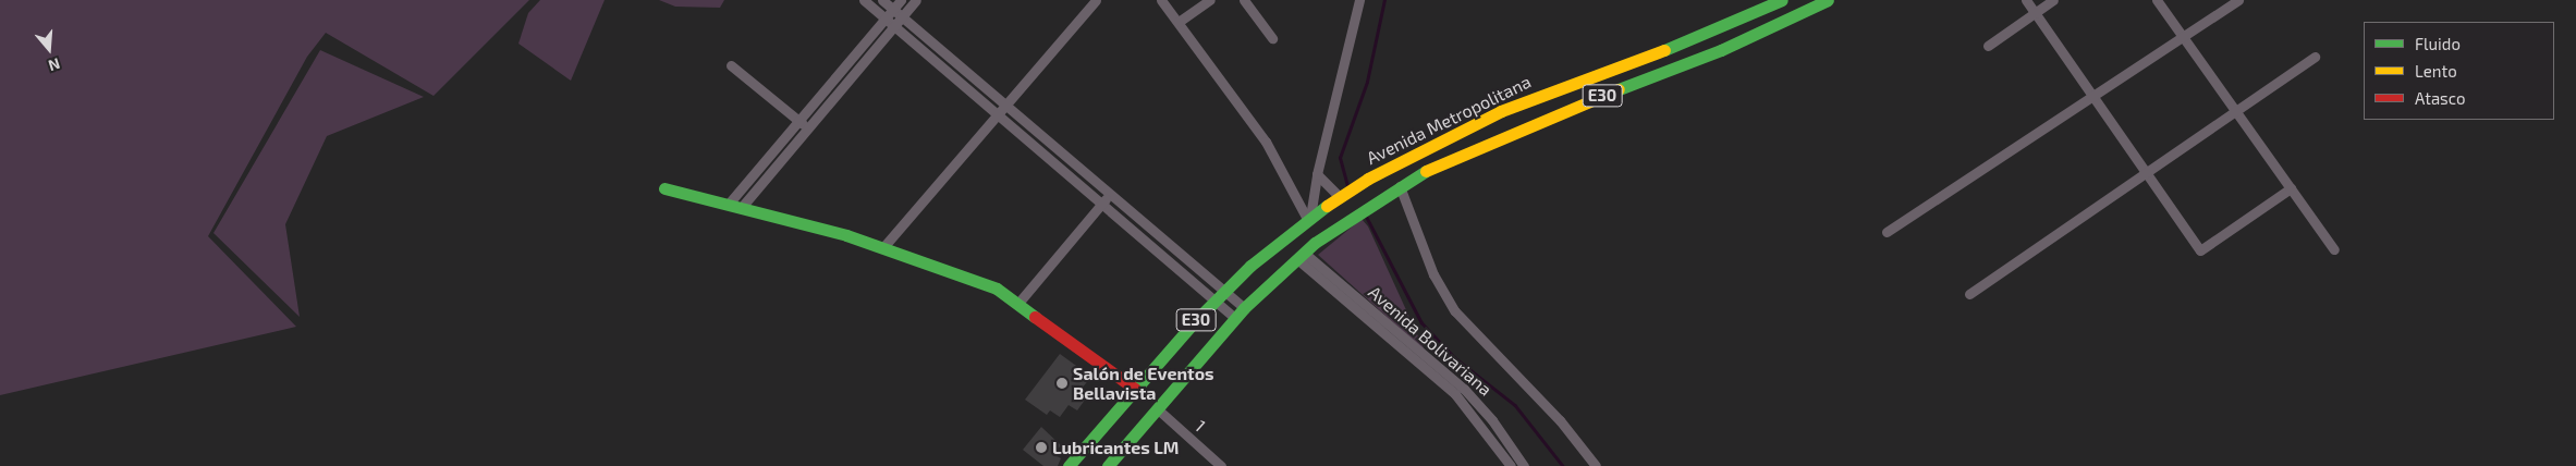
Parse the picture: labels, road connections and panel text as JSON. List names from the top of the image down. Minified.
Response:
{"streets":{"main road":["E30","Avenida Metropolitana"],"street":["Avenida Bolivariana","1"]},"crossings":[["E30","Avenida Bolivariana"],["E30","1"]],"places":["Salón de Eventos Bellavista","Lubricantes LM"],"legend":["Fluido","Lento","Atasco"],"north":"bottom"}
